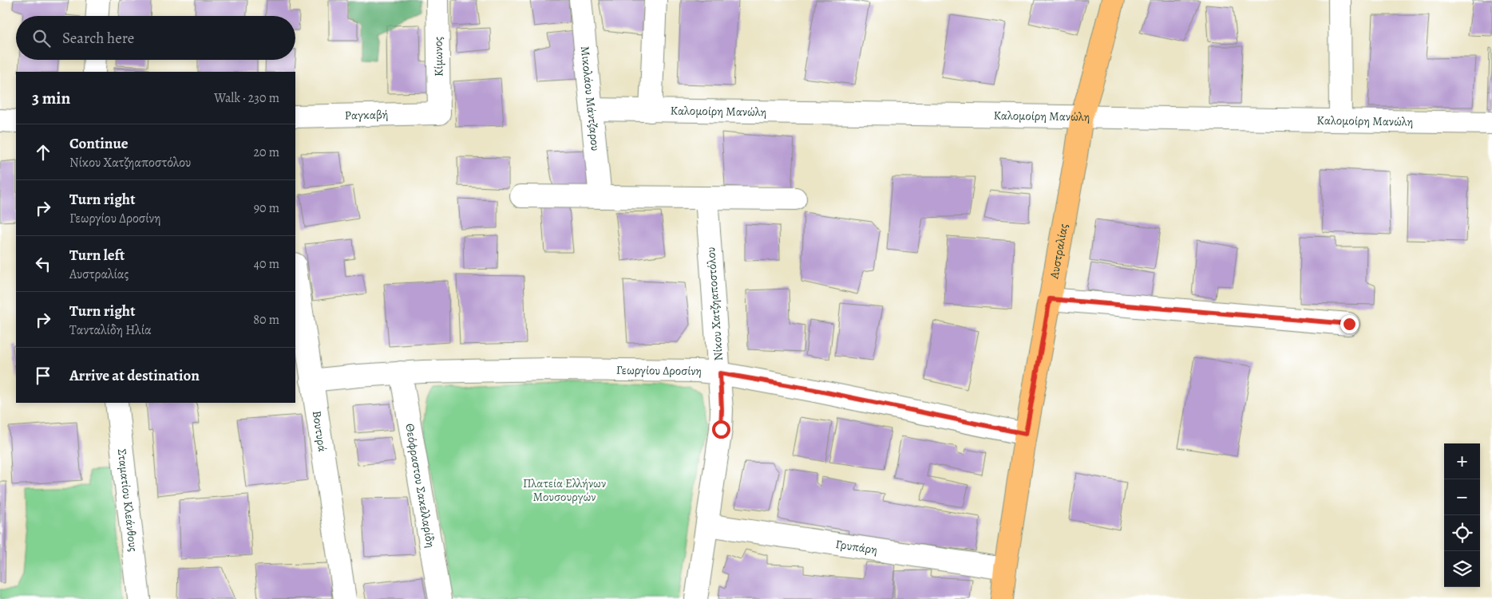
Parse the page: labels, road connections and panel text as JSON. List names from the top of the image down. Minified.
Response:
{"streets":{"main road":["Αυστραλίας"],"street":["Κίμωνος","Μικολάου Μάντζαρου","Καλομοίρη Μανώλη","Ραγκαβή","Νίκου Χατζηαποστόλου","Γεωργίου Δροσίνη","Βουτυρά","Θεόφραστου Σακελλαρίδη","Σταματίου Κλεάνθους","Γρυπάρη"]},"crossings":[["Κίμωνος","Ραγκαβή"],["Μικολάου Μάντζαρου","Καλομοίρη Μανώλη"],["Καλομοίρη Μανώλη","Αυστραλίας"],["Αυστραλίας","Γεωργίου Δροσίνη"],["Αυστραλίας","Γρυπάρη"],["Νίκου Χατζηαποστόλου","Γεωργίου Δροσίνη"],["Νίκου Χατζηαποστόλου","Γρυπάρη"],["Γεωργίου Δροσίνη","Βουτυρά"],["Γεωργίου Δροσίνη","Θεόφραστου Σακελλαρίδη"]],"parks":["Πλατεία Ελλήνων Μουσουργών"],"page":{"search":"Search here","heading":["3 min","Walk · 230 m"],"list":[["Continue","Νίκου Χατζηαποστόλου","20 m"],["Turn right","Γεωργίου Δροσίνη","90 m"],["Turn left","Αυστραλίας","40 m"],["Turn right","Τανταλίδη Ηλία","80 m"],"Arrive at destination"],"map_buttons":["+","−"]}}
